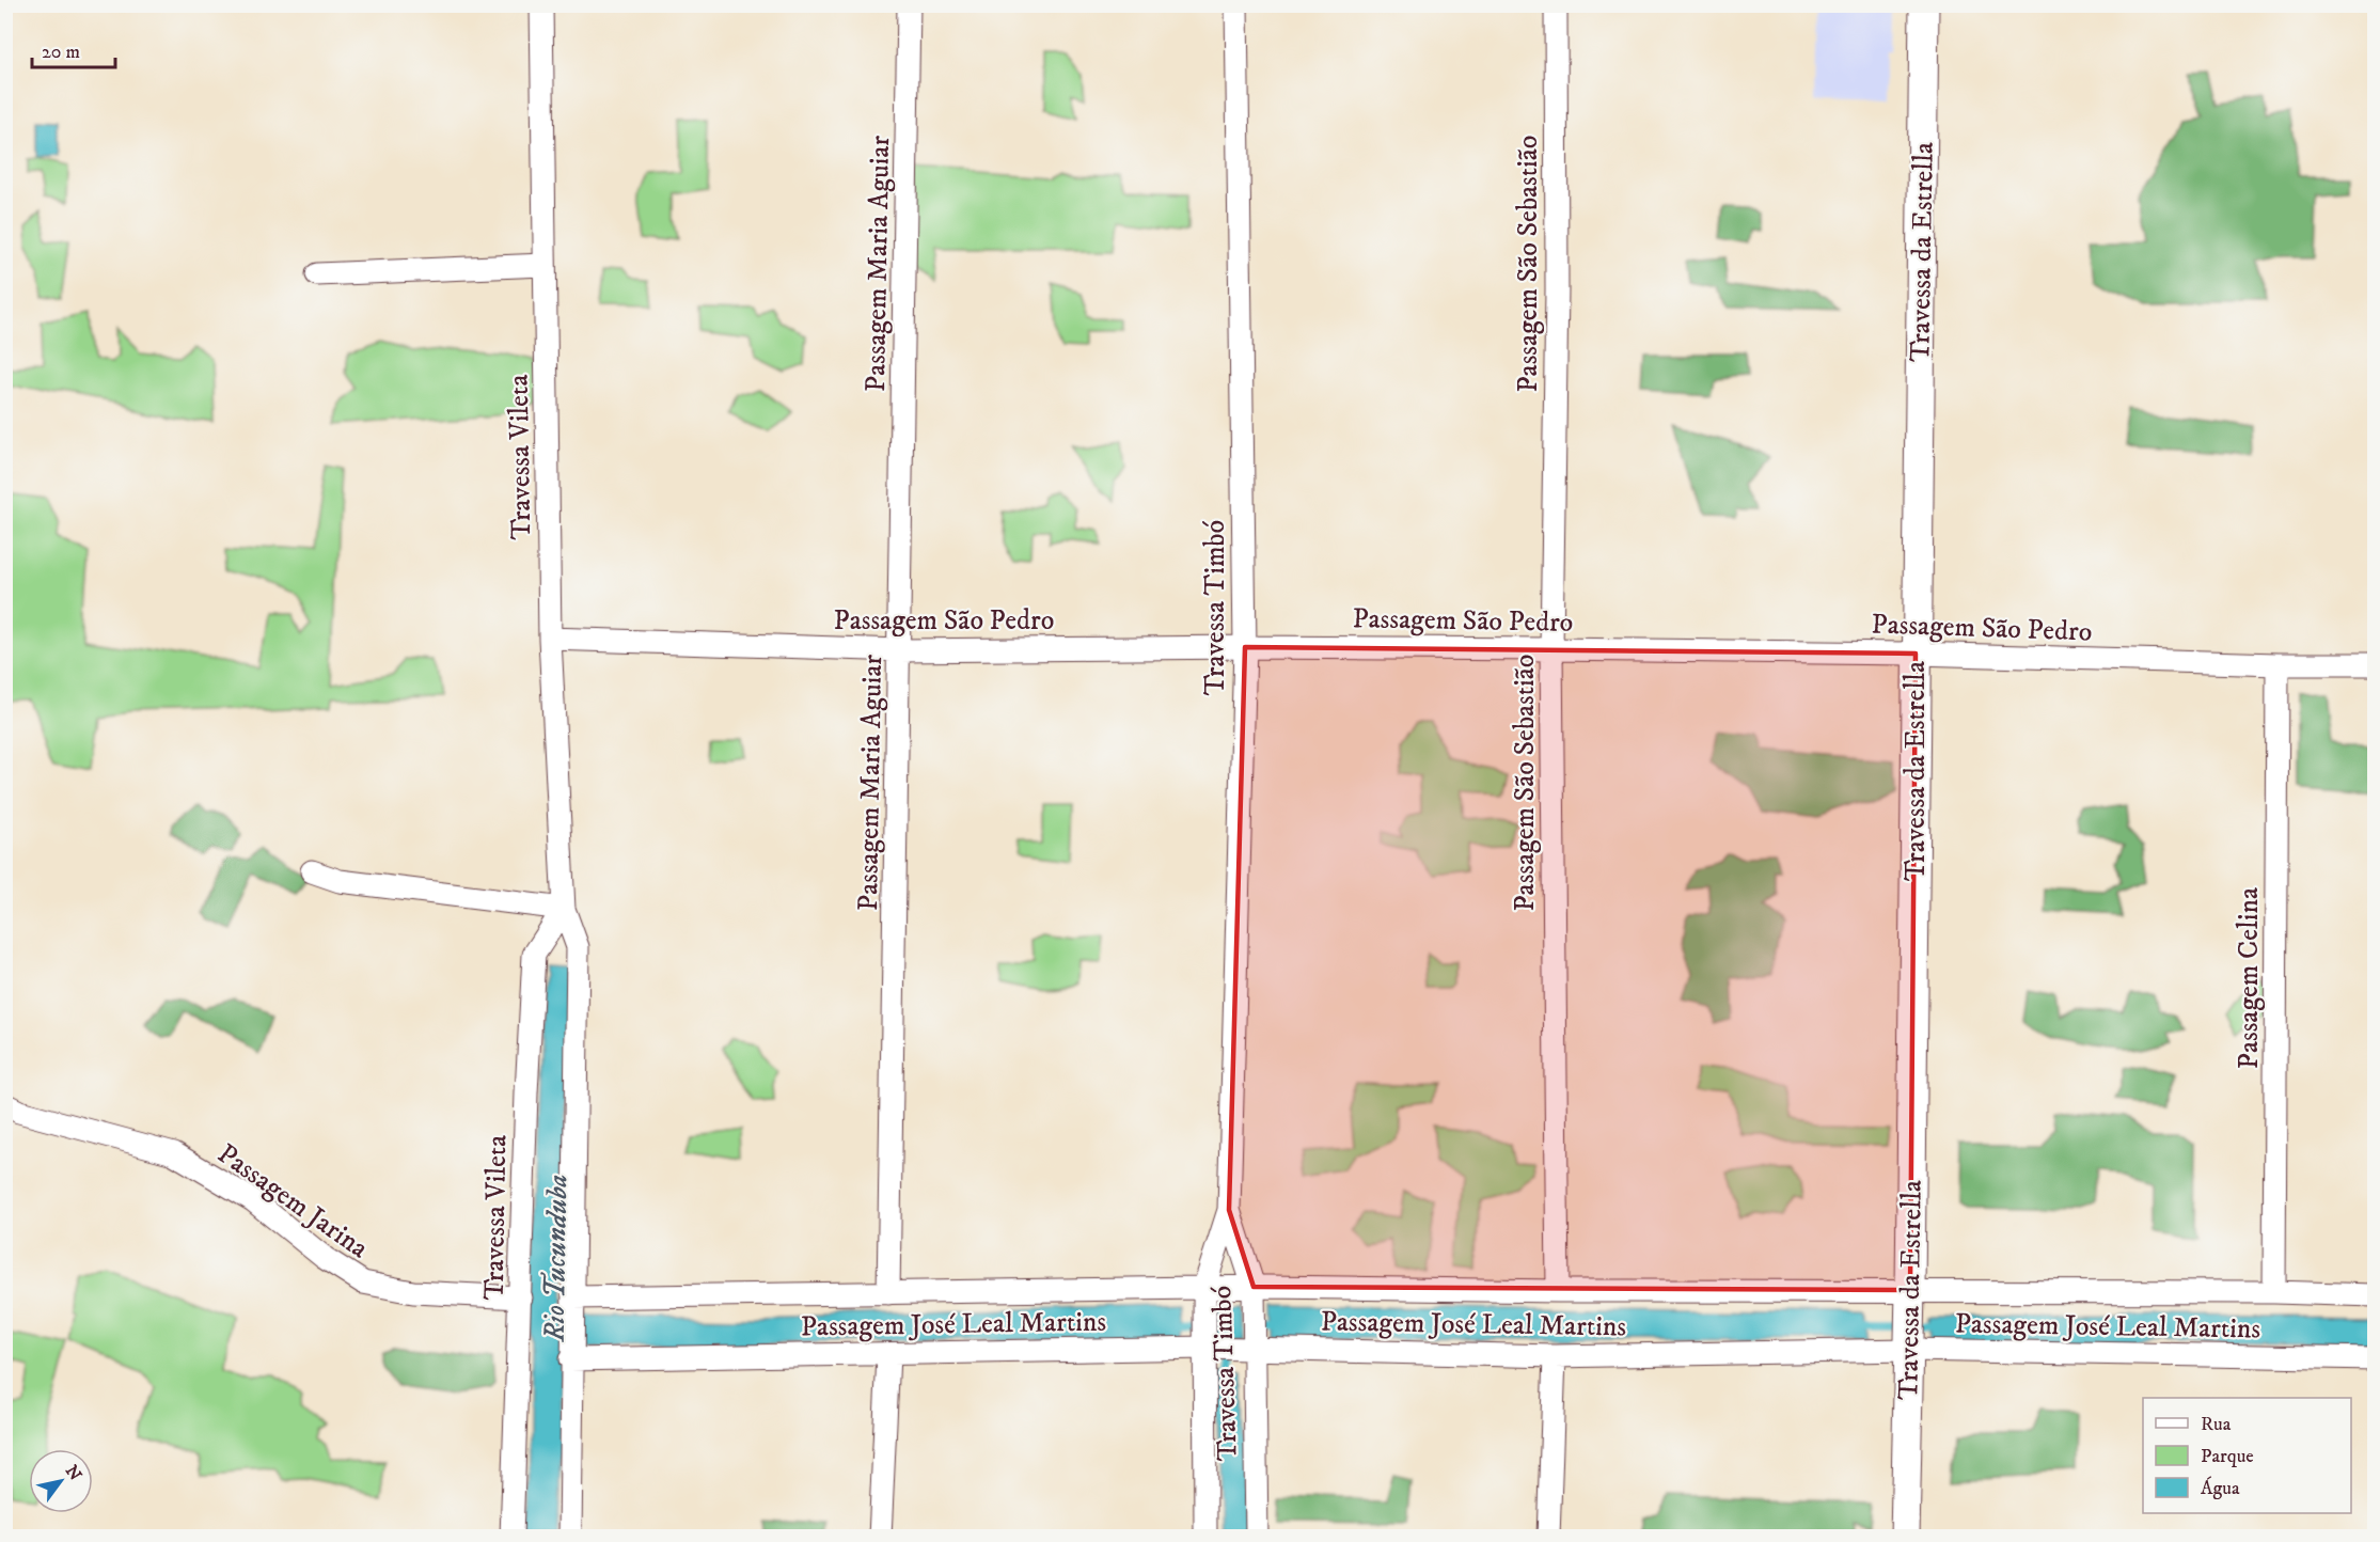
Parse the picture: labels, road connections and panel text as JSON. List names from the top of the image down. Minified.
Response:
{"streets":{"street":["Travessa da Estrella","Passagem Maria Aguiar","Passagem São Sebastião","Travessa Vileta","Travessa Timbó","Passagem São Pedro","Passagem Celina","Passagem Jarina","Passagem José Leal Martins"]},"crossings":[["Travessa da Estrella","Passagem São Pedro"],["Travessa da Estrella","Passagem José Leal Martins"],["Passagem Maria Aguiar","Passagem São Pedro"],["Passagem Maria Aguiar","Passagem José Leal Martins"],["Passagem São Sebastião","Passagem São Pedro"],["Passagem São Sebastião","Passagem José Leal Martins"],["Travessa Vileta","Passagem São Pedro"],["Travessa Vileta","Passagem Jarina"],["Travessa Vileta","Passagem José Leal Martins"],["Travessa Timbó","Passagem São Pedro"],["Travessa Timbó","Passagem José Leal Martins"],["Passagem São Pedro","Passagem Celina"],["Passagem Celina","Passagem José Leal Martins"]],"water":["Rio Tucunduba"],"legend":["Rua","Parque","Água"],"scale_bar":"20 m","north":"top right"}
